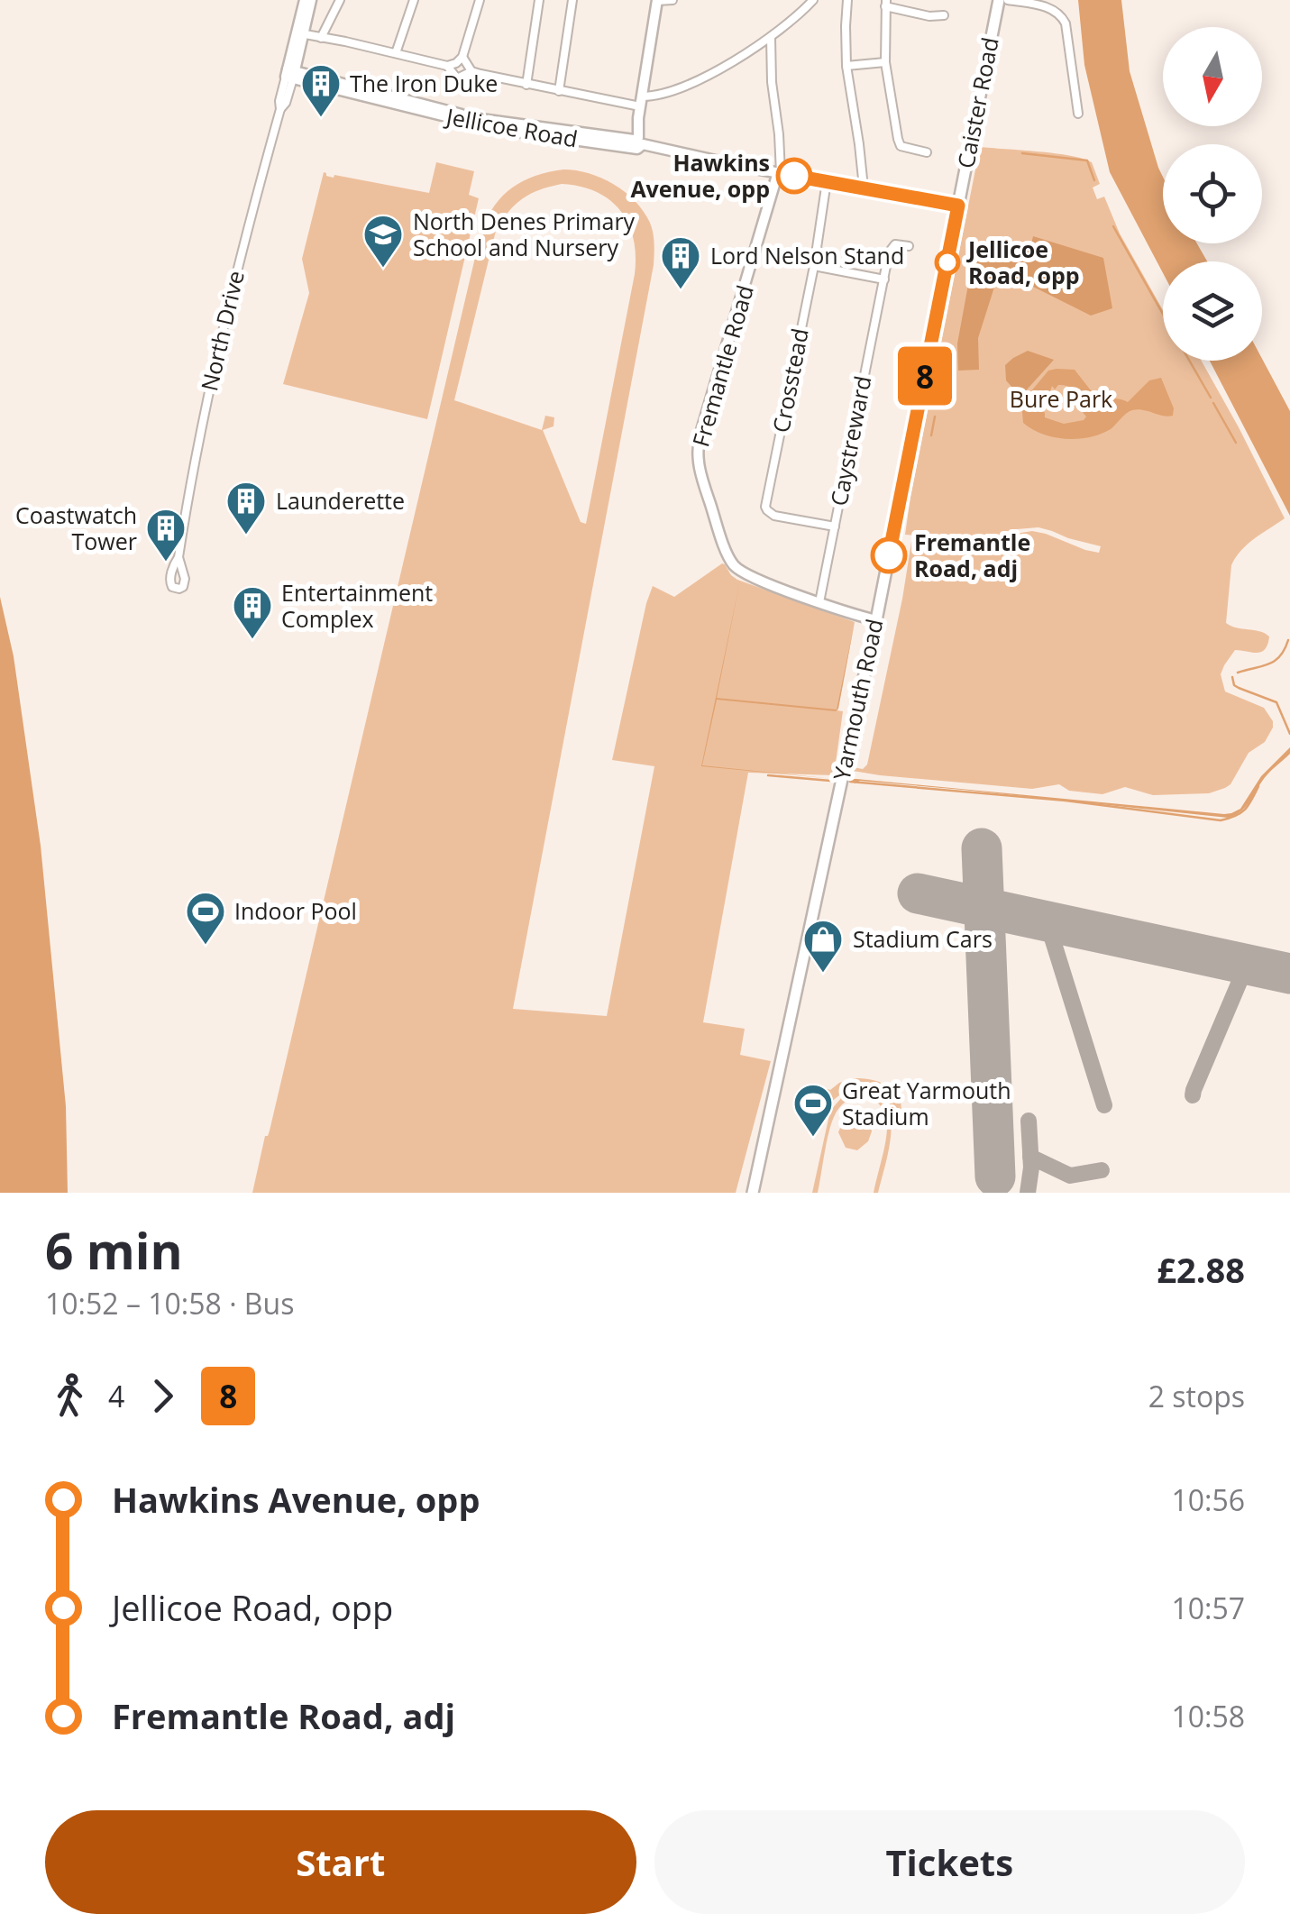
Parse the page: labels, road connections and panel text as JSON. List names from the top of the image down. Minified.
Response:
{"streets":{"main road":["Caister Road","Yarmouth Road"],"street":["Jellicoe Road","North Drive","Fremantle Road","Crosstead","Caystreward"]},"crossings":[["Caister Road","Jellicoe Road"],["Caister Road","Yarmouth Road"],["Jellicoe Road","North Drive"],["Jellicoe Road","Fremantle Road"],["Jellicoe Road","Crosstead"],["Jellicoe Road","Yarmouth Road"],["Fremantle Road","Caystreward"],["Fremantle Road","Yarmouth Road"],["Crosstead","Caystreward"]],"parks":["Bure Park"],"places":{"building":["The Iron Duke","Lord Nelson Stand","Launderette","Coastwatch Tower","Entertainment Complex"],"other":["Hawkins Avenue, opp","Jellicoe Road, opp","Fremantle Road, adj"],"school or university":["North Denes Primary School and Nursery"],"sports":["Indoor Pool","Great Yarmouth Stadium"],"shop":["Stadium Cars"]},"lines":["bus line 8"],"north":"bottom","page":{"on_map":"8","heading":["6 min","10:52 – 10:58 · Bus","£2.88"],"legs":["4","8","2 stops"],"list":[{"name":"Hawkins Avenue, opp","value":"10:56"},{"name":"Jellicoe Road, opp","value":"10:57"},{"name":"Fremantle Road, adj","value":"10:58"}],"buttons":["Start","Tickets"]}}
